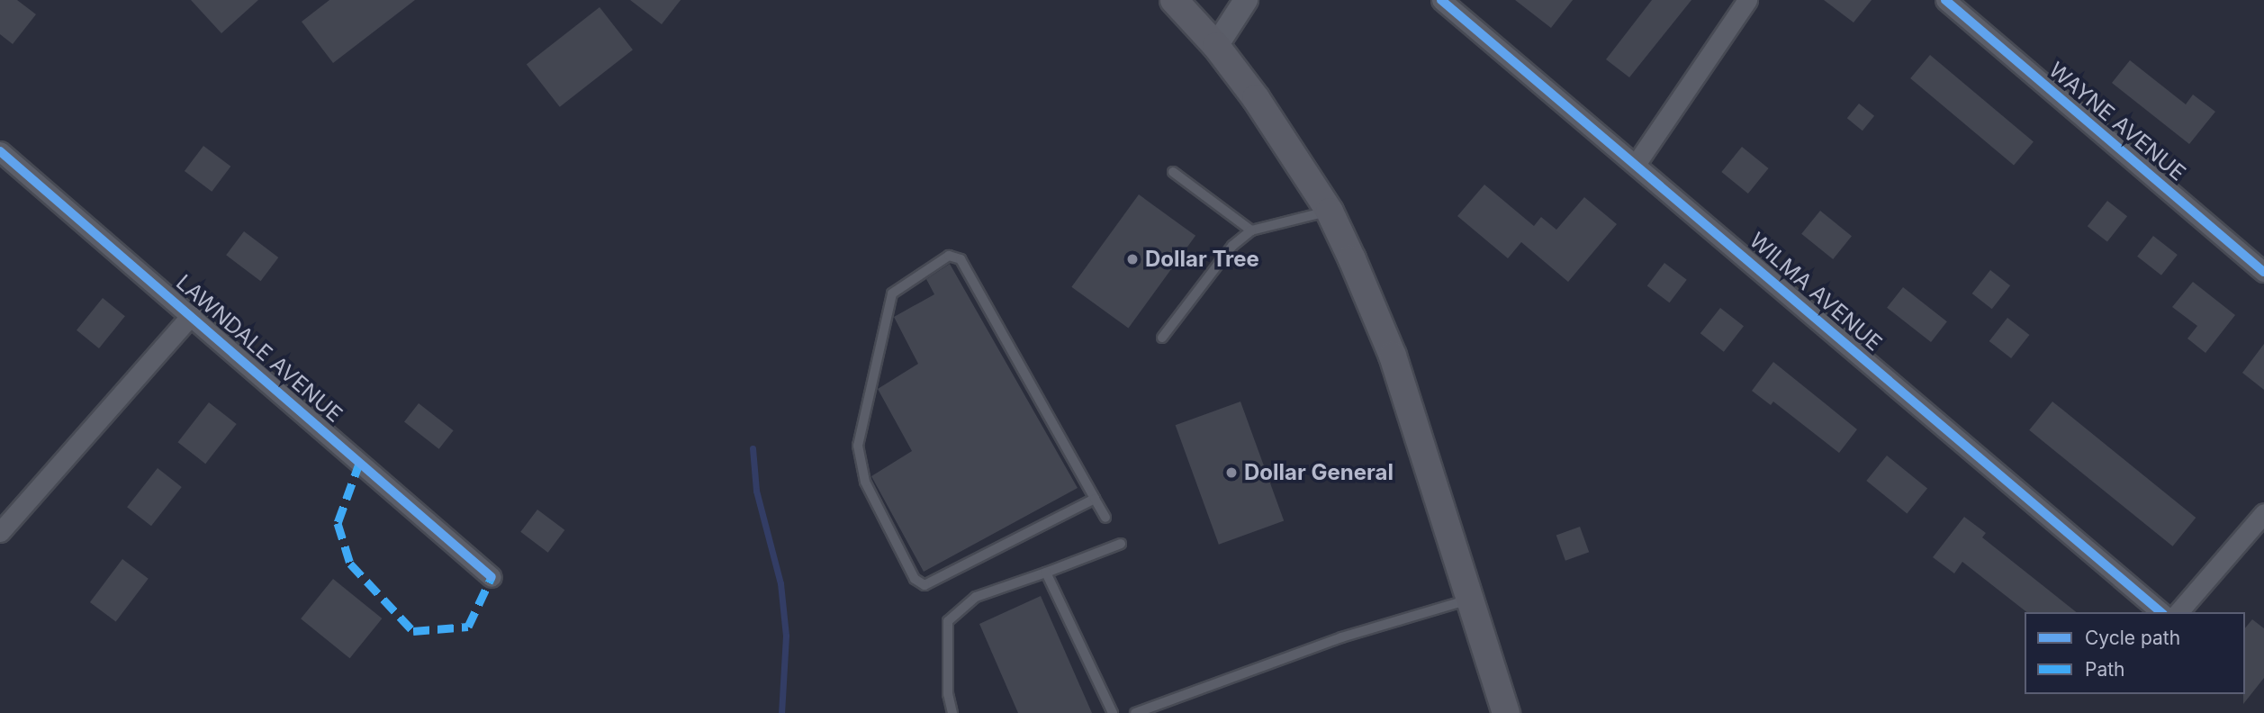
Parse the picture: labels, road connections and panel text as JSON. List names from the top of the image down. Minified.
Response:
{"streets":{"street":["WAYNE AVENUE","WILMA AVENUE","LAWNDALE AVENUE"]},"places":["Dollar Tree","Dollar General"],"legend":["Cycle path","Path"]}
